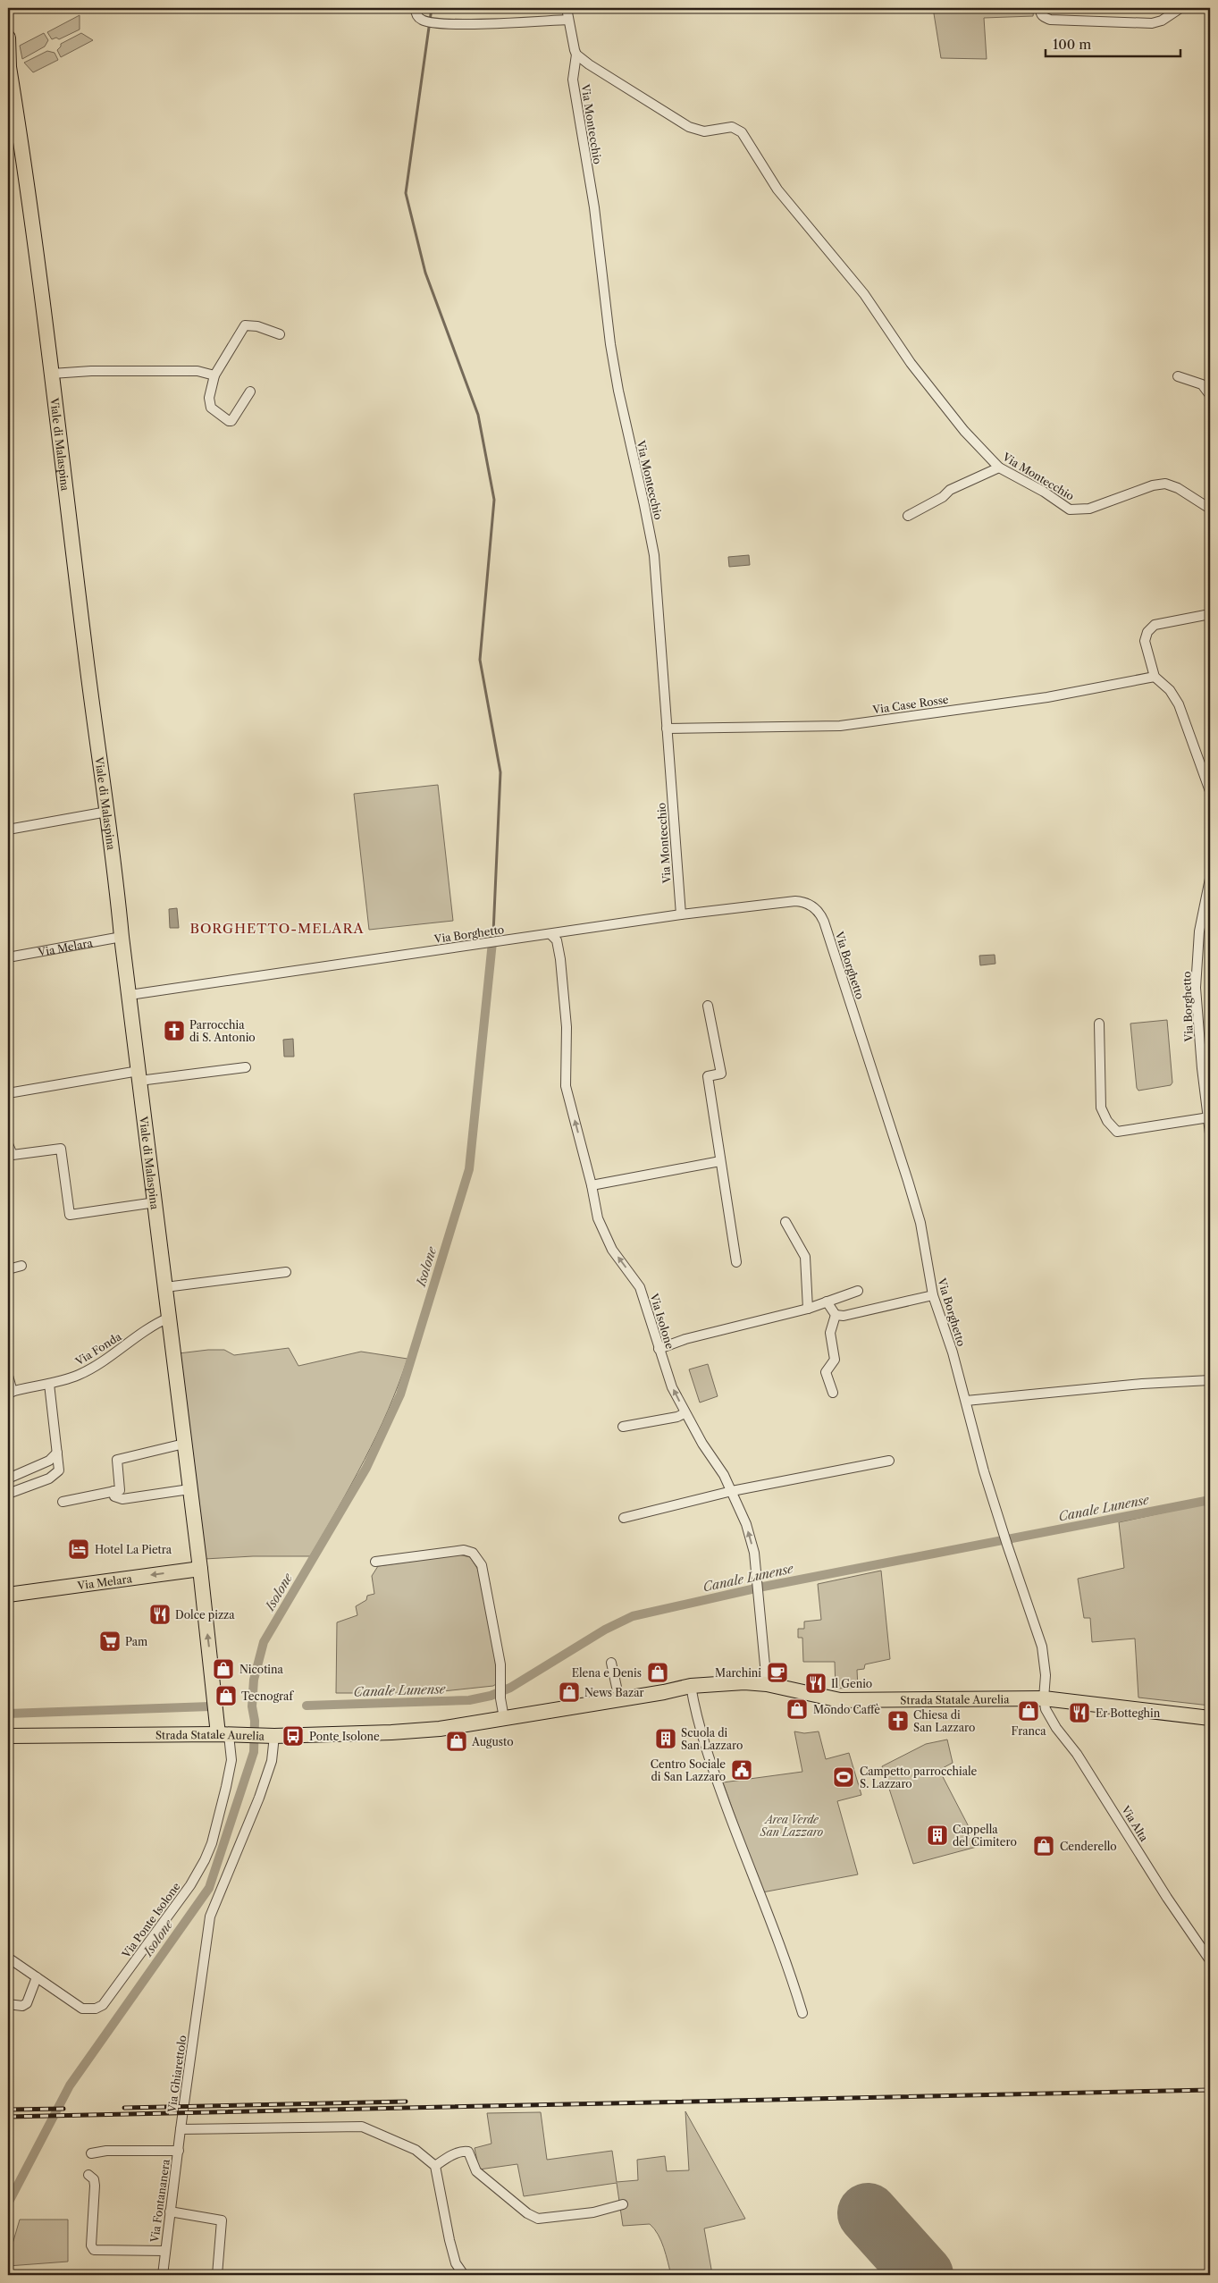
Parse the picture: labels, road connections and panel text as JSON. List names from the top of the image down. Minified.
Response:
{"streets":{"main road":["Viale di Malaspina","Via Melara","Strada Statale Aurelia"],"street":["Via Montecchio","Via Case Rosse","Via Borghetto","Via Isolone","Via Fonda","Via Alta","Via Ponte Isolone","Via Ghiarettolo","Via Fontananera"]},"crossings":[["Via Montecchio","Via Case Rosse"],["Via Montecchio","Via Borghetto"],["Viale di Malaspina","Via Borghetto"],["Viale di Malaspina","Via Melara"],["Viale di Malaspina","Via Fonda"],["Viale di Malaspina","Strada Statale Aurelia"],["Viale di Malaspina","Via Ponte Isolone"],["Via Borghetto","Via Isolone"],["Via Borghetto","Strada Statale Aurelia"],["Via Borghetto","Via Alta"],["Via Isolone","Strada Statale Aurelia"],["Strada Statale Aurelia","Via Alta"],["Strada Statale Aurelia","Via Ponte Isolone"],["Strada Statale Aurelia","Via Ghiarettolo"],["Via Ghiarettolo","Via Fontananera"]],"one_way":["Via Isolone"],"districts":["BORGHETTO-MELARA"],"water":["Isolone","Canale Lunense"],"parks":["Area Verde San Lazzaro"],"places":{"church":["Parrocchia di S. Antonio","Chiesa di San Lazzaro"],"hotel":["Hotel La Pietra"],"restaurant":["Dolce pizza","Il Genio","Er Botteghin"],"supermarket":["Pam"],"shop":["Nicotina","Elena e Denis","News Bazar","Tecnograf","Mondo Caffè","Franca","Augusto","Cenderello"],"cafe":["Marchini"],"bus stop":["Ponte Isolone"],"building":["Scuola di San Lazzaro","Cappella del Cimitero"],"public building":["Centro Sociale di San Lazzaro"],"sports":["Campetto parrocchiale S. Lazzaro"]},"scale_bar":"100 m"}
